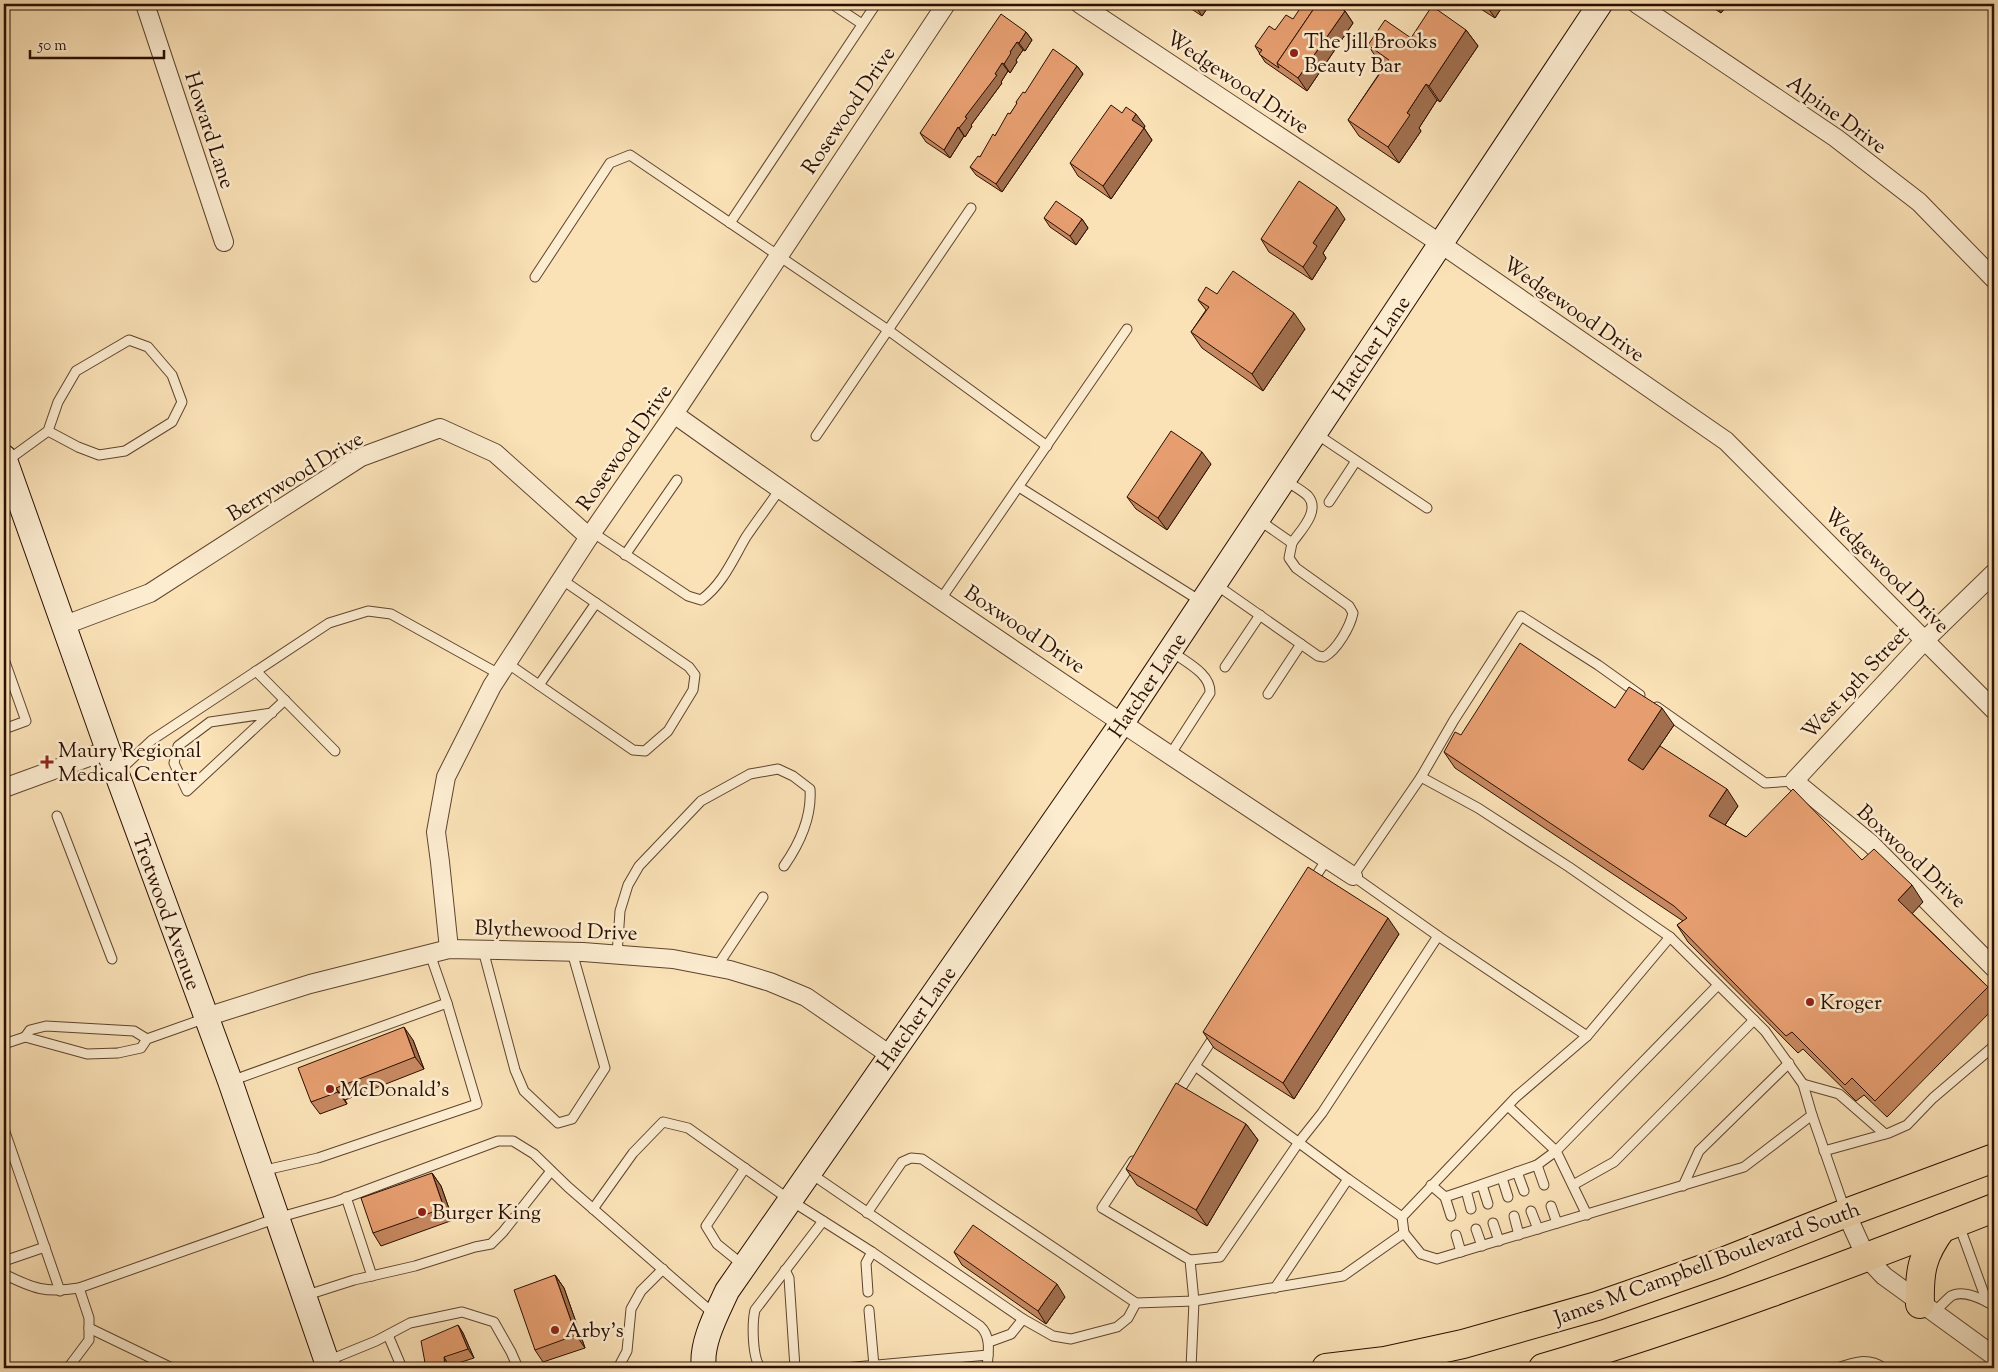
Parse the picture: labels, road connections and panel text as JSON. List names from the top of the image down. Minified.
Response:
{"streets":{"main road":["James M Campbell Boulevard South"],"street":["Wedgewood Drive","Rosewood Drive","Alpine Drive","Howard Lane","Hatcher Lane","Berrywood Drive","Boxwood Drive","West 19th Street","Trotwood Avenue","Blythewood Drive"]},"crossings":[["Wedgewood Drive","Hatcher Lane"],["Wedgewood Drive","West 19th Street"],["Rosewood Drive","Berrywood Drive"],["Rosewood Drive","Boxwood Drive"],["Rosewood Drive","Blythewood Drive"],["Hatcher Lane","Boxwood Drive"],["Hatcher Lane","Blythewood Drive"],["Berrywood Drive","Trotwood Avenue"],["Boxwood Drive","West 19th Street"],["Trotwood Avenue","Blythewood Drive"]],"places":{"other":["The Jill Brooks Beauty Bar","Kroger","McDonald's","Burger King","Arby's"],"health":["Maury Regional Medical Center"]},"scale_bar":"50 m"}
